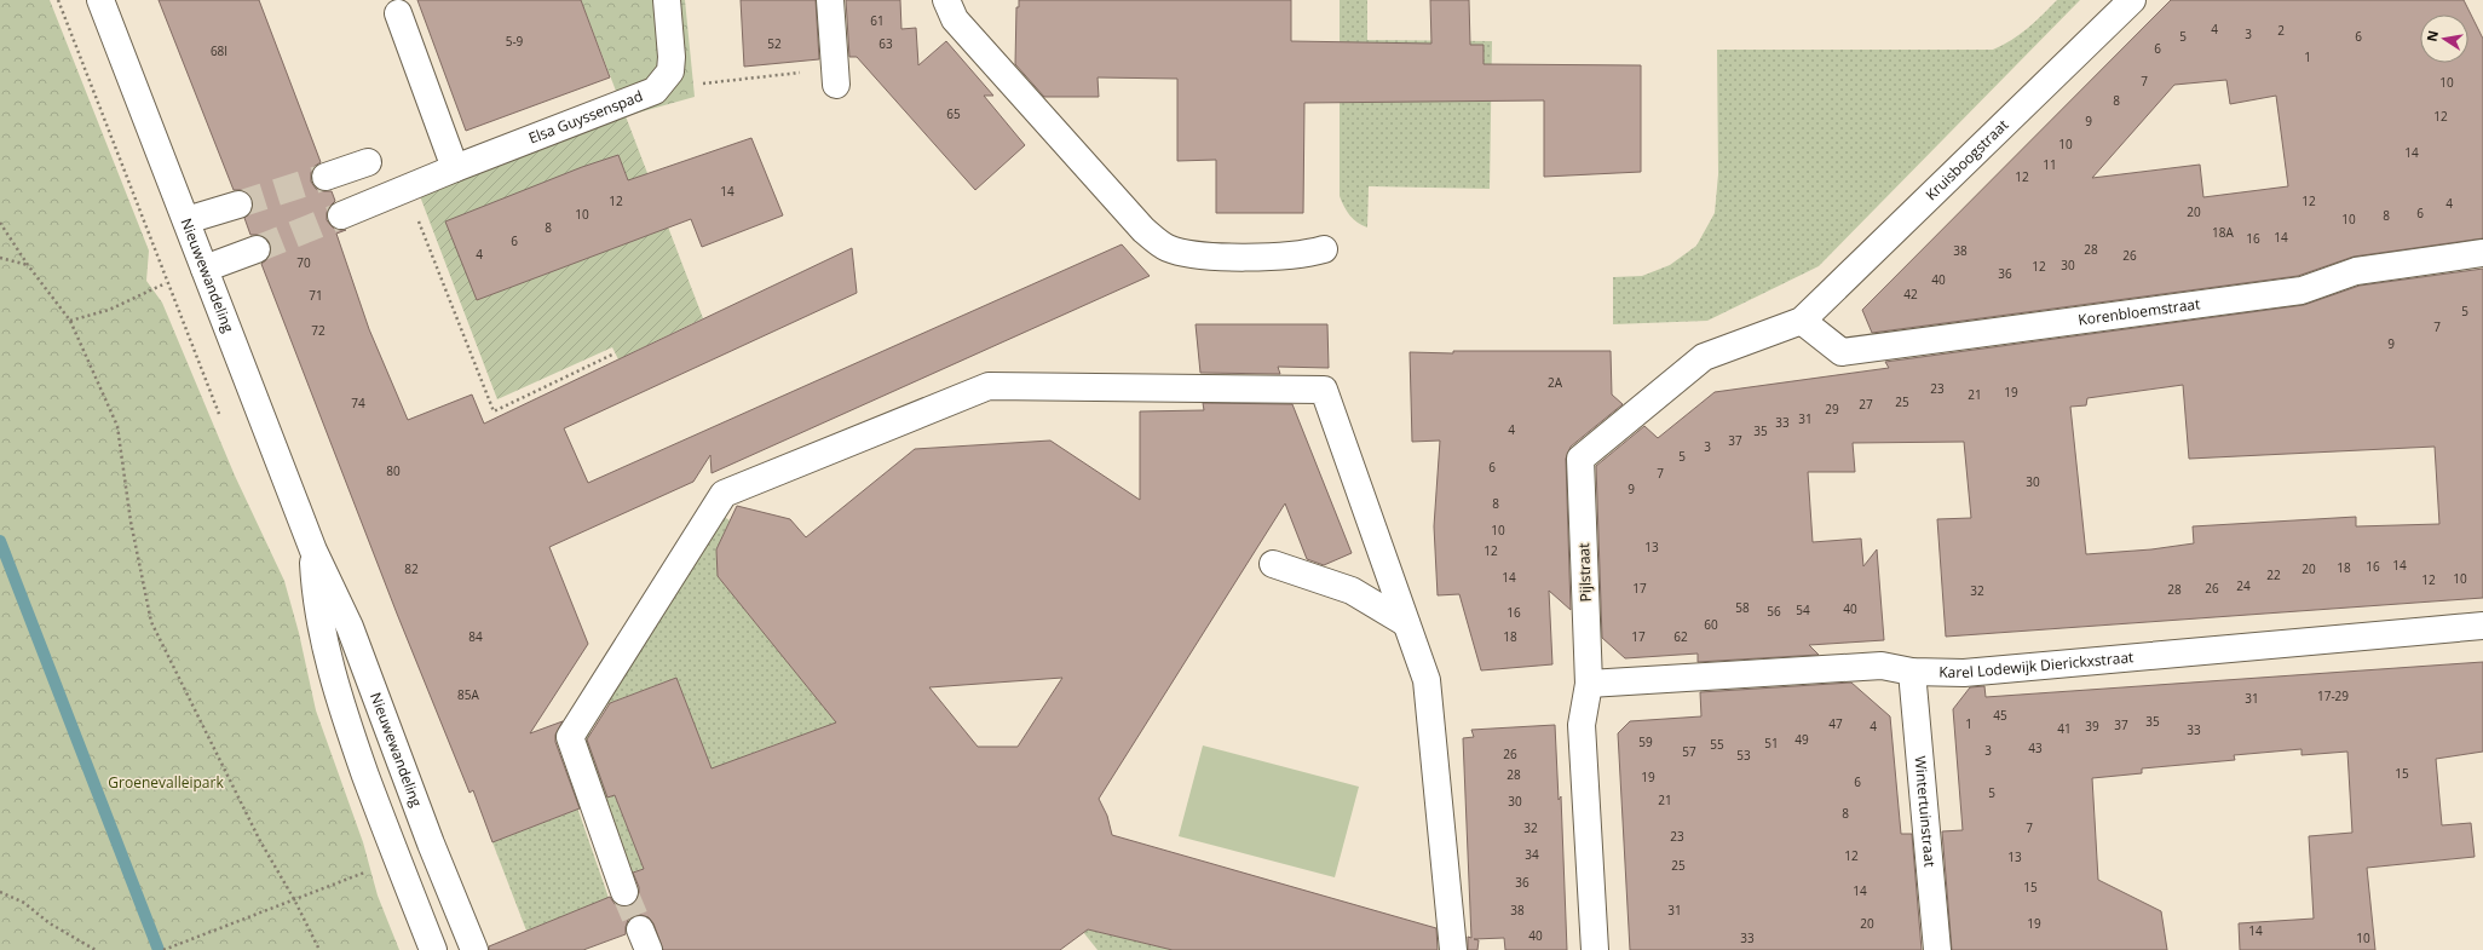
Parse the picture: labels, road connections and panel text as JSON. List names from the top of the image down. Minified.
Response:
{"streets":{"street":["Elsa Guyssenspad","Kruisboogstraat","Nieuwewandeling","Korenbloemstraat","Pijlstraat","Karel Lodewijk Dierickxstraat","Wintertuinstraat"]},"crossings":[["Kruisboogstraat","Korenbloemstraat"],["Kruisboogstraat","Pijlstraat"],["Korenbloemstraat","Pijlstraat"],["Pijlstraat","Karel Lodewijk Dierickxstraat"],["Karel Lodewijk Dierickxstraat","Wintertuinstraat"]],"parks":["Groenevalleipark"],"house_numbers":["61","4","2","3","5","6","5-9","52","63","6","68I","1","7","10","8","65","12","9","10","14","11","12","14","12","12","4","20","6","10","8","10","8","18A","14","16","6","28","38","4","26","70","30","12","36","40","42","71","5","7","72","9","2A","23","19","21","25","74","27","29","31","33","4","35","37","3","5","6","80","7","30","9","8","10","13","12","14","16","18","82","20","22","14","10","12","24","17","26","28","32","58","40","54","56","16","60","84","18","17","62","85A","17-29","31","45","35","47","1","37","4","39","41","33","49","59","51","55","43","3","57","26","53","15","28","19","6","5","21","30","8","32","7","23","34","12","13","25","36","15","14","38","31","20","19","14","40","33","10"],"north":"left"}
